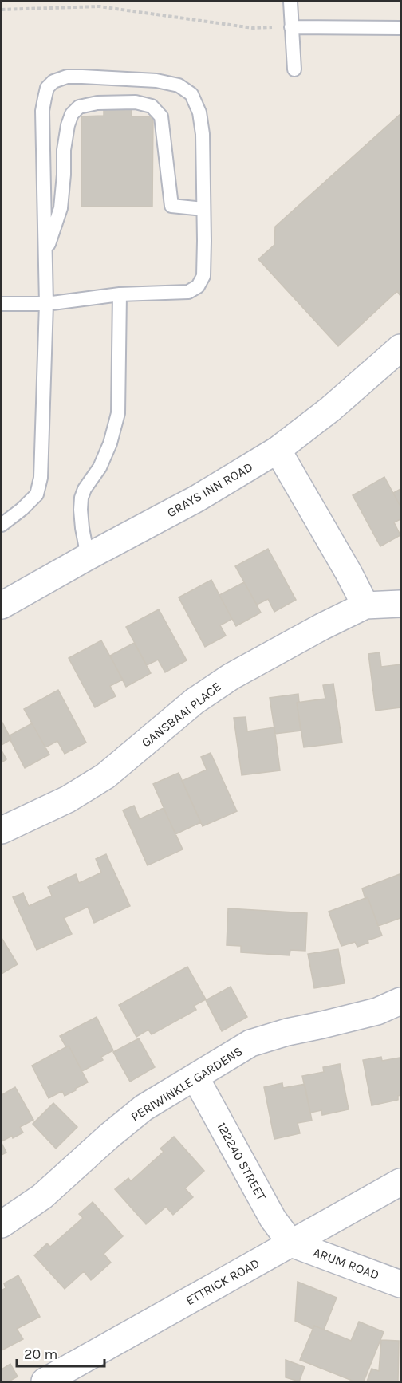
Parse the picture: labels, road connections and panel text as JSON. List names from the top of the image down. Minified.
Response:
{"streets":{"street":["GRAYS INN ROAD","GANSBAAI PLACE","PERIWINKLE GARDENS","122240 STREET","ARUM ROAD","ETTRICK ROAD"]},"crossings":[["PERIWINKLE GARDENS","122240 STREET"],["122240 STREET","ARUM ROAD"],["122240 STREET","ETTRICK ROAD"],["ARUM ROAD","ETTRICK ROAD"]],"scale_bar":"20 m"}
